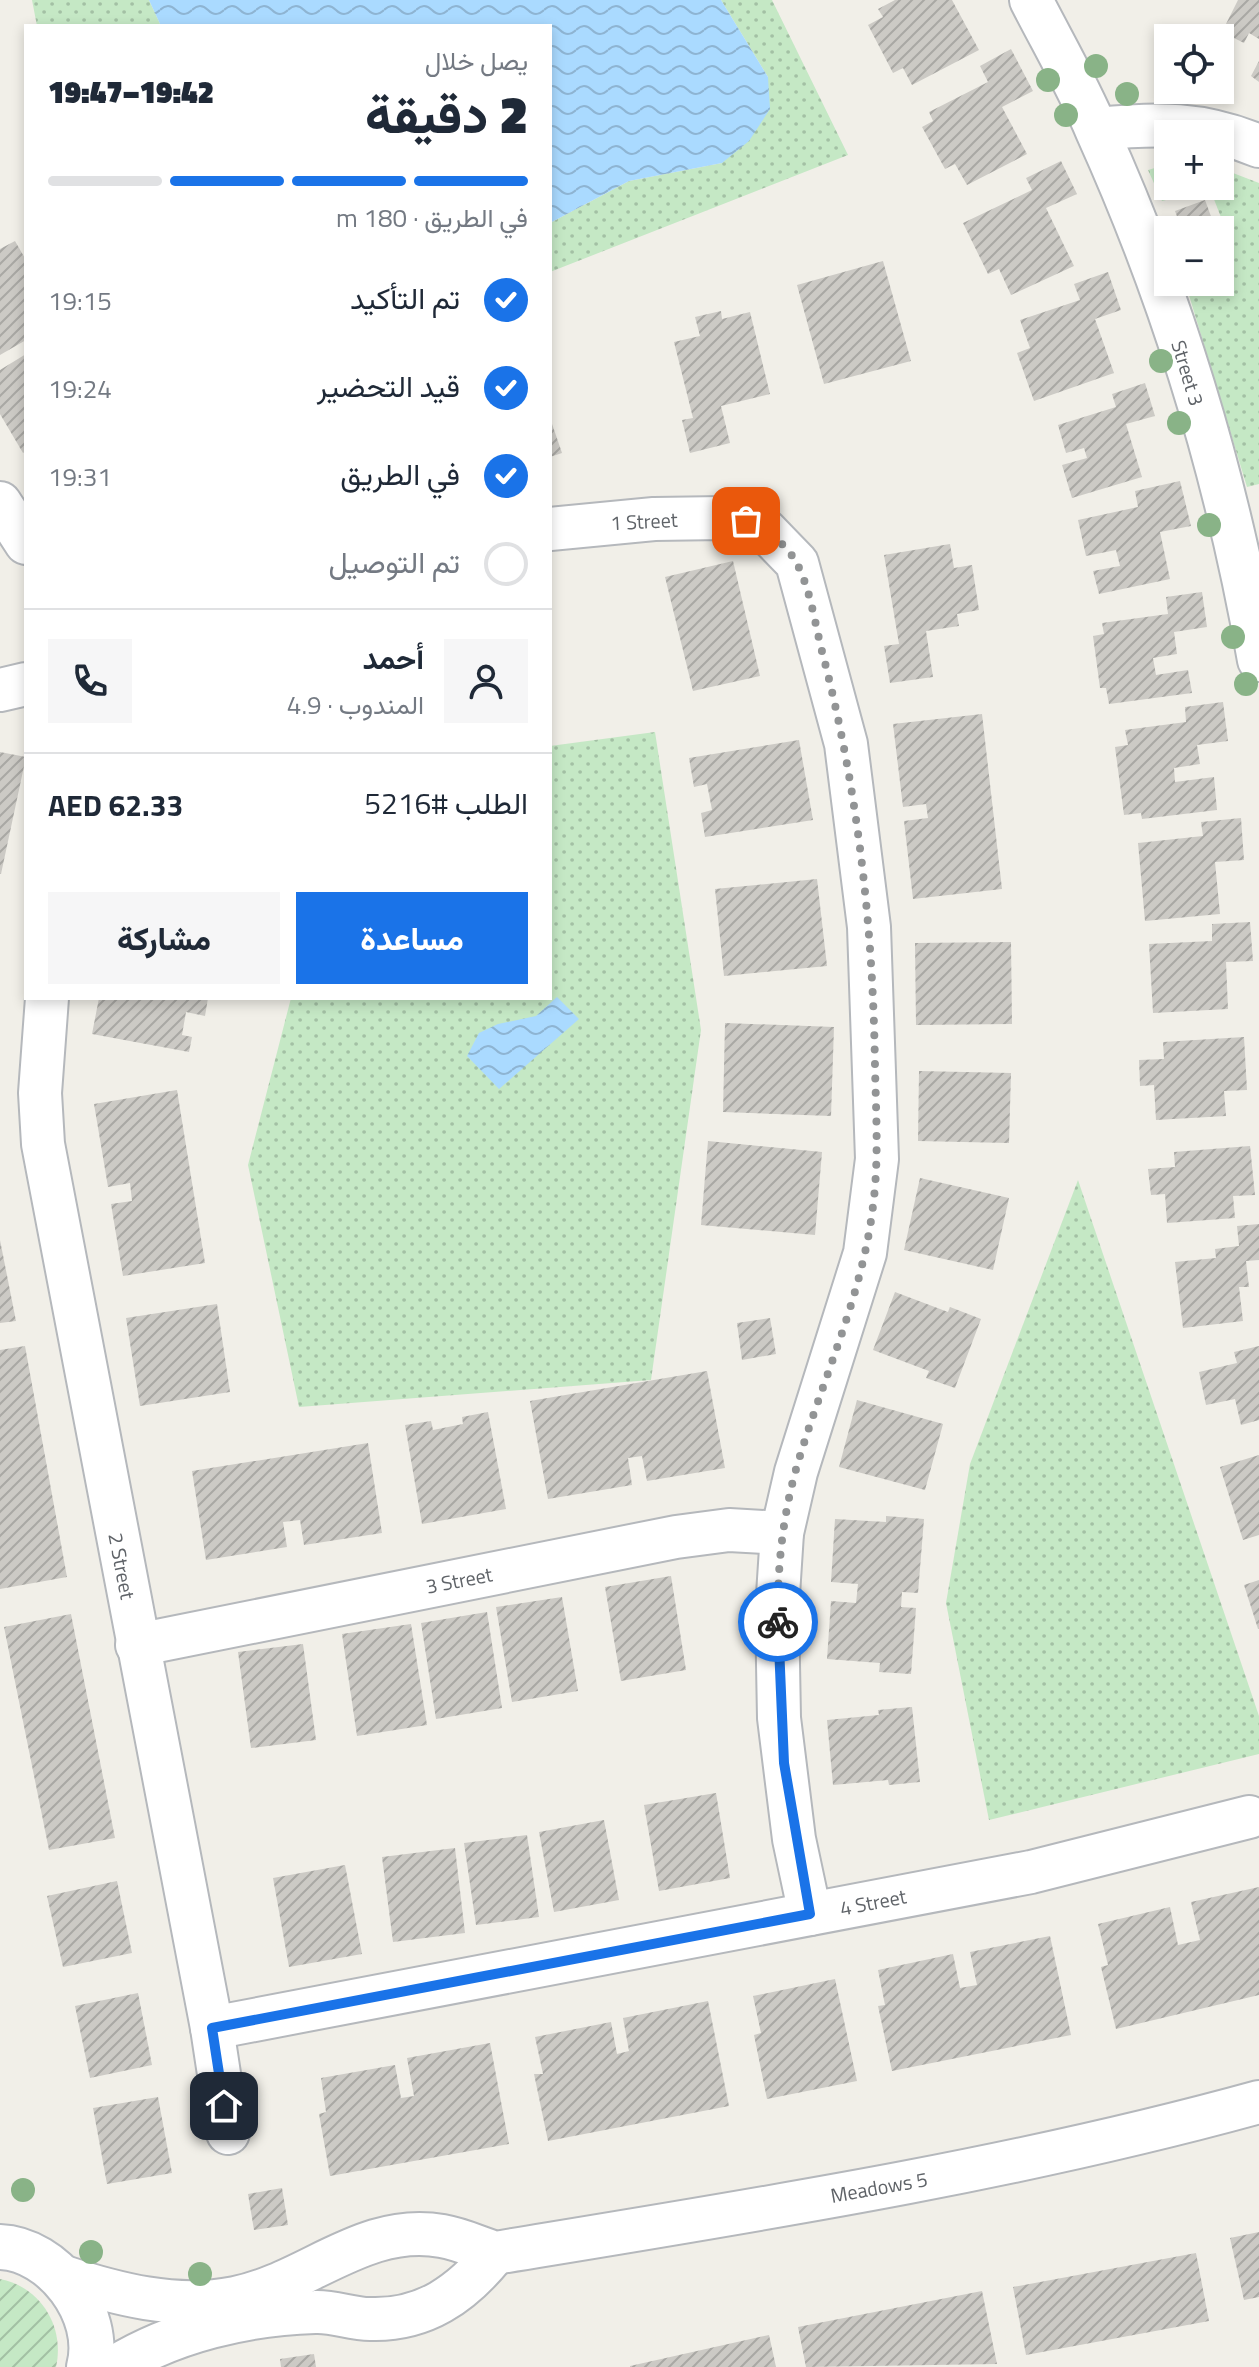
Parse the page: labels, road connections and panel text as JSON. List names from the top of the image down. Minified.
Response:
{"streets":{"street":["Street 3","1 Street","2 Street","3 Street","4 Street","Meadows 5"]},"crossings":[["1 Street","3 Street"],["1 Street","4 Street"],["2 Street","3 Street"],["2 Street","4 Street"]],"page":{"map_buttons":["+","−"],"heading":["2 دقيقة","يصل خلال","19:42–19:47"],"panel":["أحمد","المندوب · 4.9","الطلب #5216","AED 62.33"],"bar":"في الطريق · 180 m","list":[["تم التأكيد","19:15"],["قيد التحضير","19:24"],["في الطريق","19:31"],"تم التوصيل"],"buttons":["مساعدة","مشاركة"]}}
